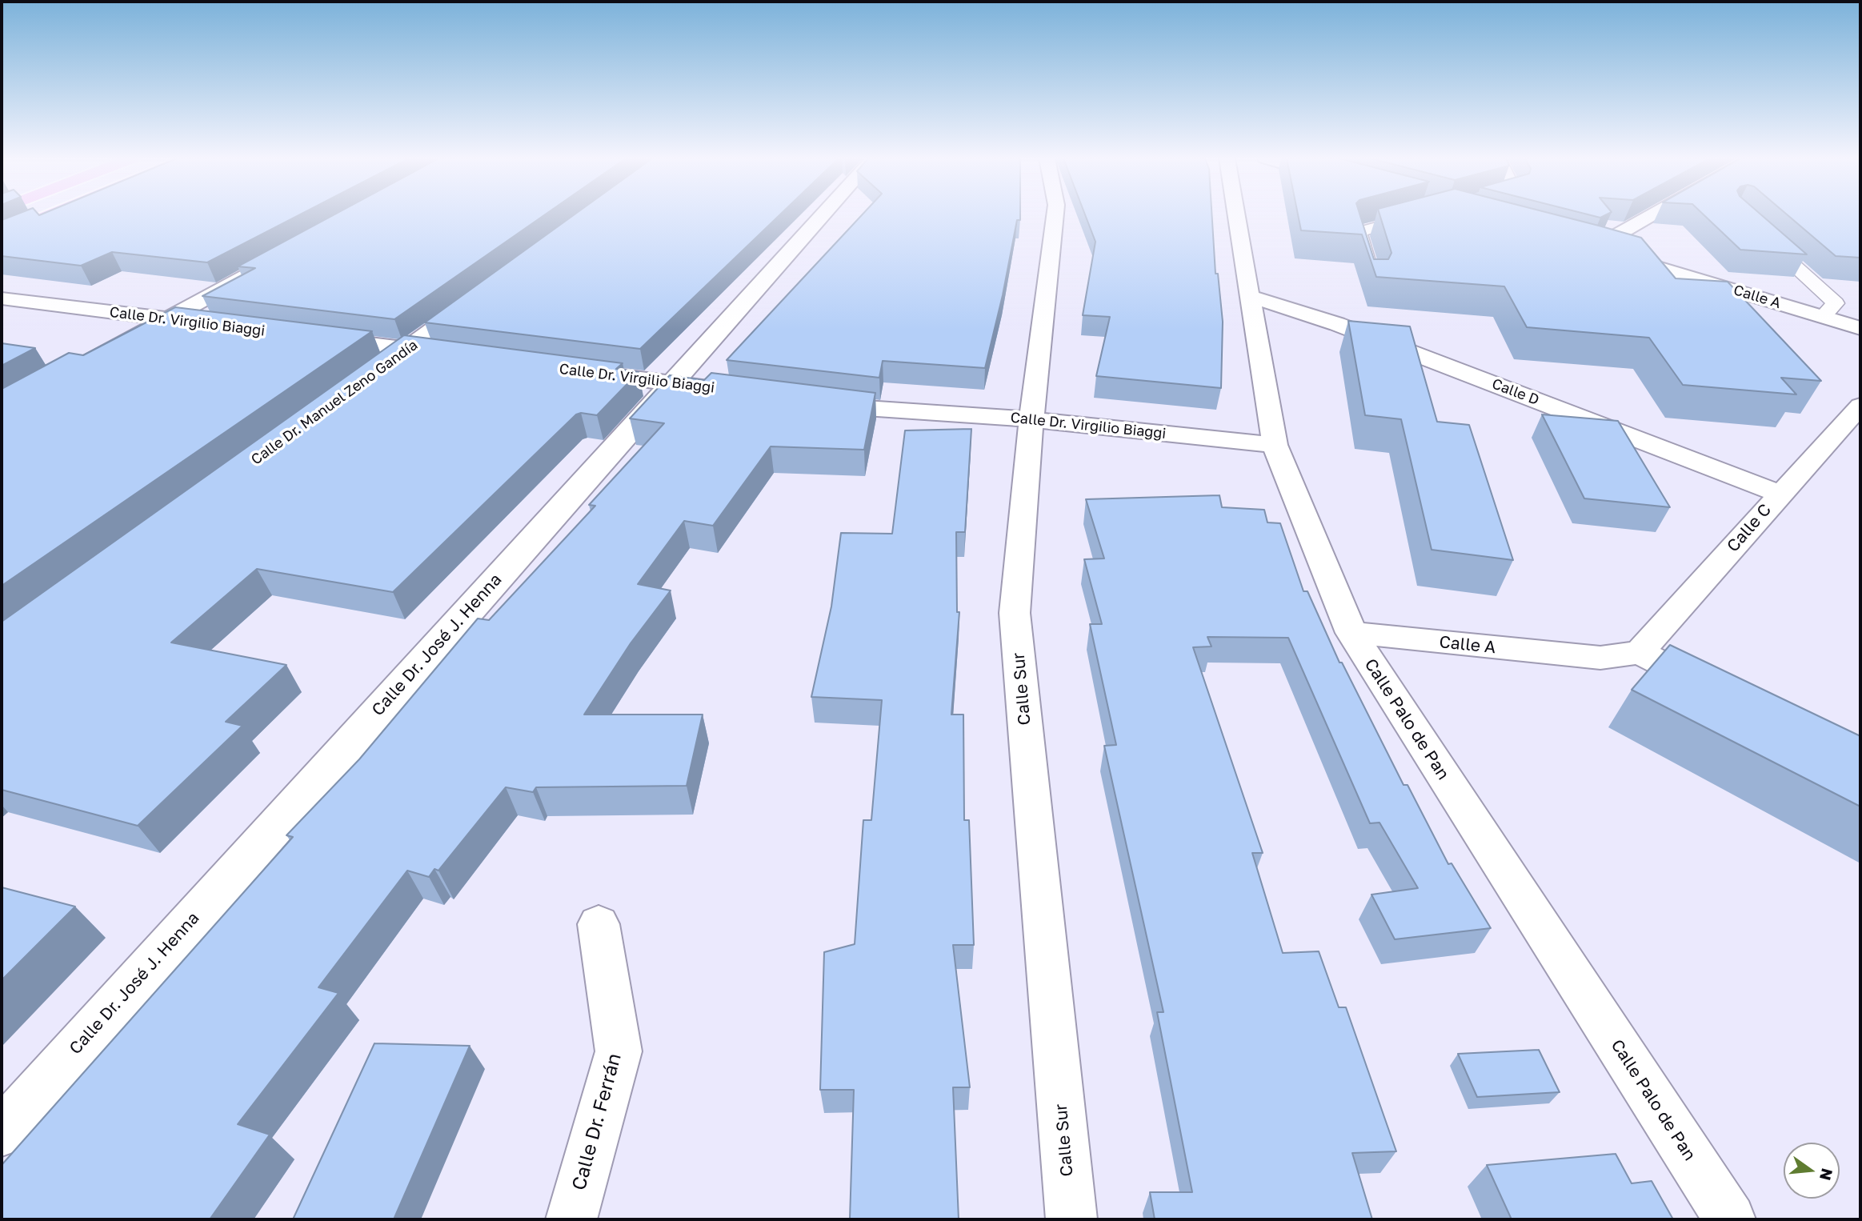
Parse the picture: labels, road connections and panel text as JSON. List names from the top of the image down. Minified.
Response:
{"streets":{"street":["Calle A","Calle Dr. Virgilio Biaggi","Calle D","Calle Dr. Manuel Zeno Gandía","Calle C","Calle Dr. José J. Henna","Calle Sur","Calle Palo de Pan","Calle Dr. Ferrán"]},"crossings":[["Calle A","Calle C"],["Calle A","Calle Palo de Pan"],["Calle Dr. Virgilio Biaggi","Calle Dr. Manuel Zeno Gandía"],["Calle Dr. Virgilio Biaggi","Calle Dr. José J. Henna"],["Calle Dr. Virgilio Biaggi","Calle Sur"],["Calle Dr. Virgilio Biaggi","Calle Palo de Pan"],["Calle D","Calle C"],["Calle D","Calle Palo de Pan"]],"north":"right"}
